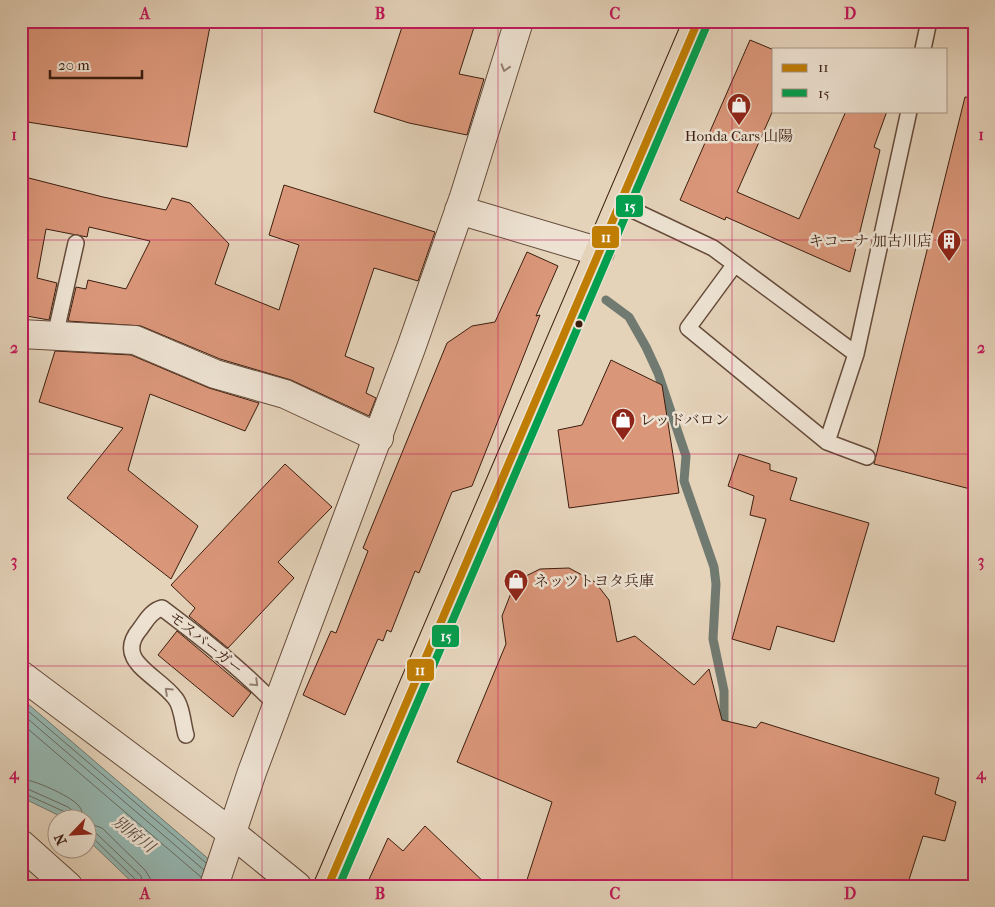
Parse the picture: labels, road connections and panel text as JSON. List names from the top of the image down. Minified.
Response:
{"streets":{"lane":["モスバーガー"]},"water":["別府川"],"places":{"shop":["Honda Cars 山陽","レッドバロン","ネッツトヨタ兵庫"],"building":["キコーナ 加古川店"]},"lines":["transit line 11","transit line 15"],"legend":["11","15"],"scale_bar":"20 m","north":"bottom left","grid":{"columns":["A","B","C","D"],"rows":["1","2","3","4"]}}
